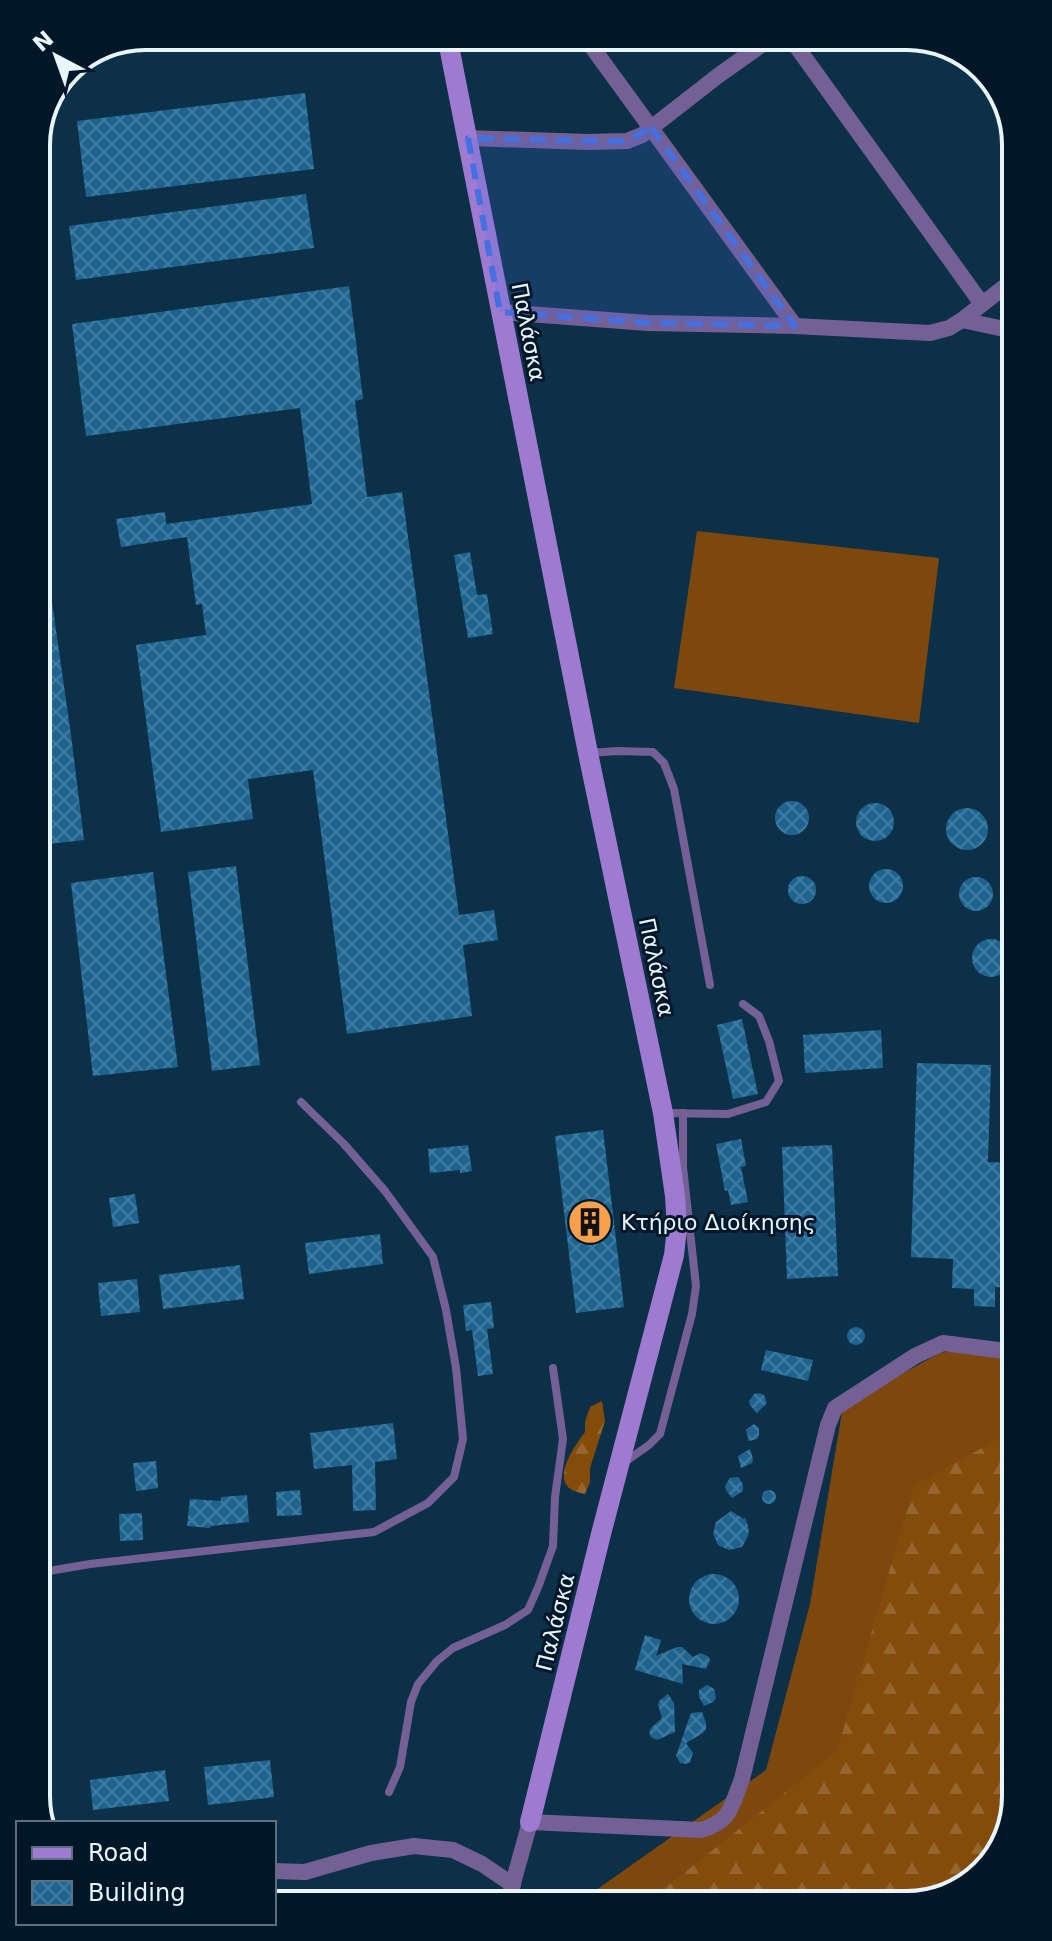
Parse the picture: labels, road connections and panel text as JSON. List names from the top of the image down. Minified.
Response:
{"streets":{"street":["Παλάσκα"]},"places":{"building":["Κτήριο Διοίκησης"]},"legend":["Road","Building"],"north":"top left"}
